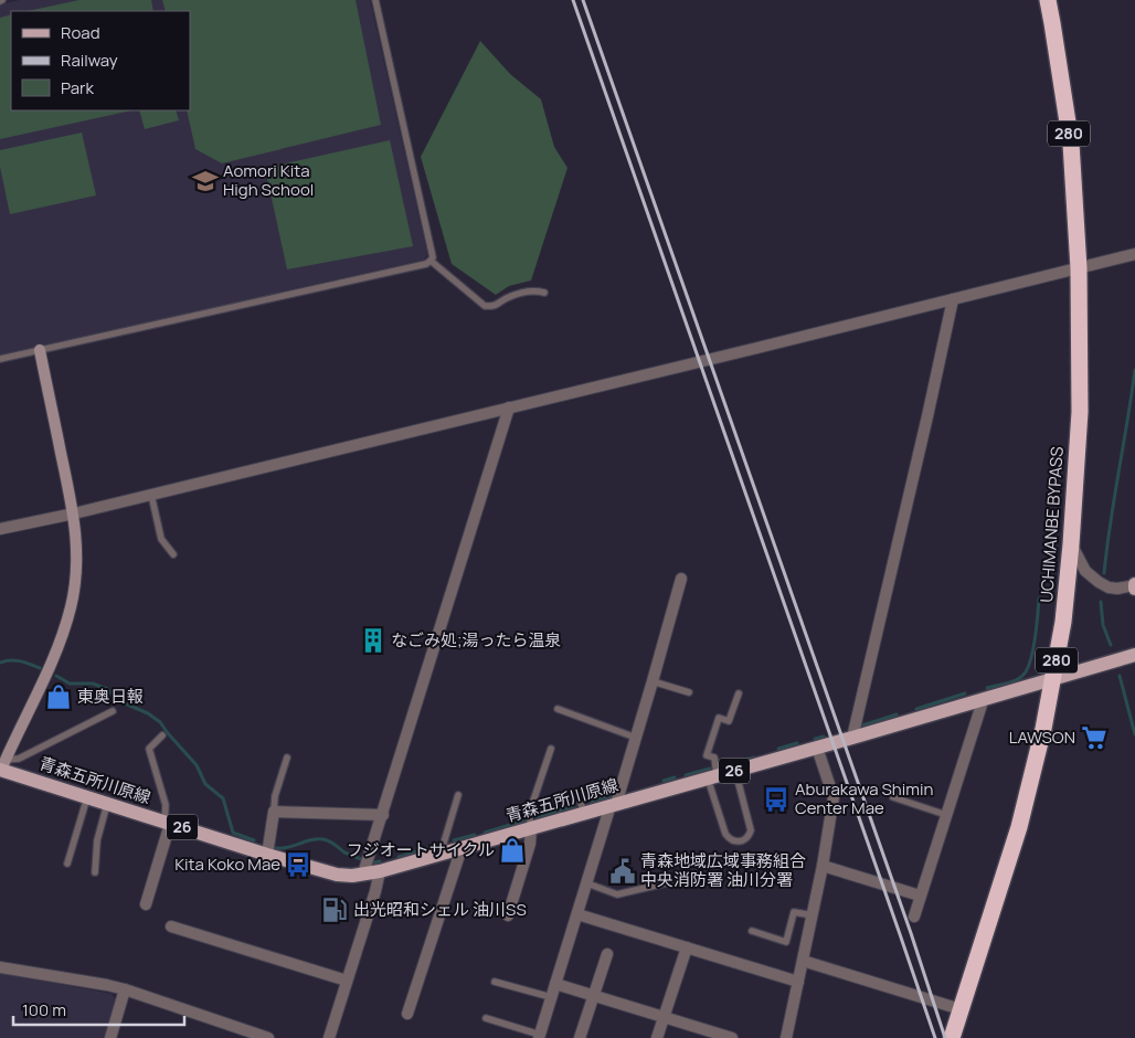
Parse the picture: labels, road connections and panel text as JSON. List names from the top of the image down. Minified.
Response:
{"streets":{"highway":["280","UCHIMANBE BYPASS"],"main road":["26","青森五所川原線"]},"crossings":[["UCHIMANBE BYPASS","青森五所川原線"]],"places":{"school or university":["Aomori Kita High School"],"building":["なごみ処;湯ったら温泉"],"shop":["東奥日報","フジオートサイクル"],"supermarket":["LAWSON"],"bus stop":["Aburakawa Shimin Center Mae","Kita Koko Mae"],"public building":["青森地域広域事務組合 中央消防署 油川分署"],"fuel station":["出光昭和シェル 油川SS"]},"legend":["Road","Railway","Park"],"scale_bar":"100 m"}
